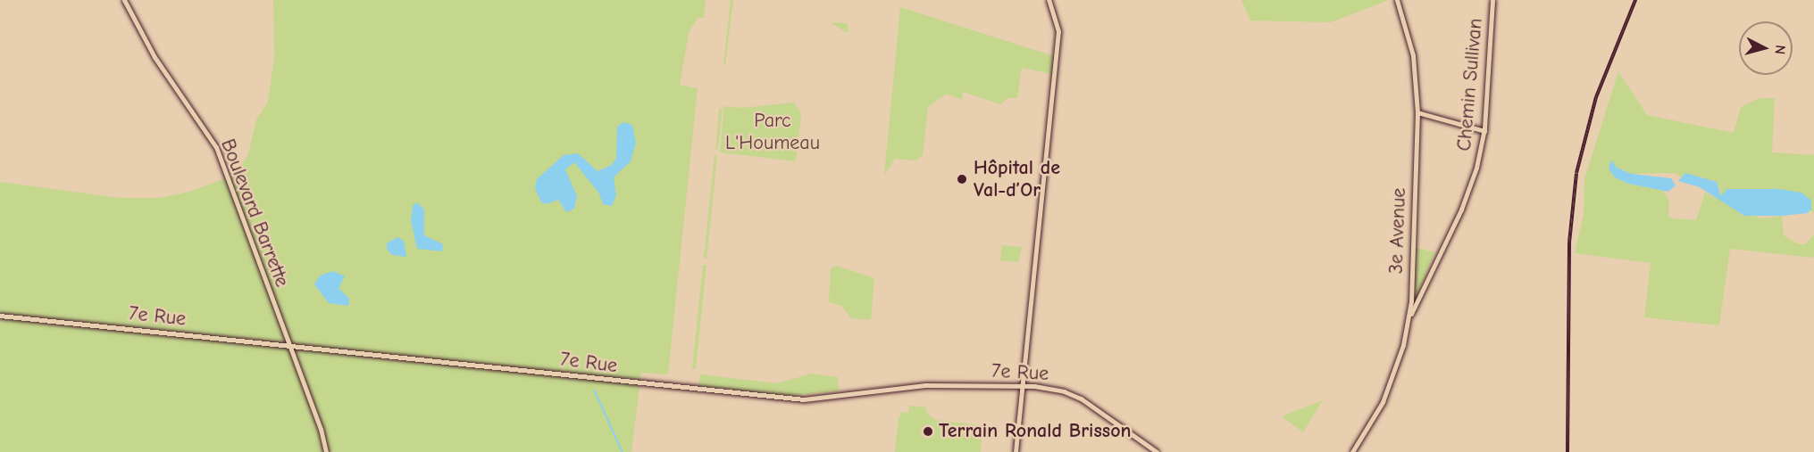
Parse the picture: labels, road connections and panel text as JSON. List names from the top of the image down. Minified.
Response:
{"streets":{"street":["Chemin Sullivan","Boulevard Barrette","3e Avenue","7e Rue"]},"crossings":[["Chemin Sullivan","3e Avenue"],["Boulevard Barrette","7e Rue"]],"parks":["Parc L'Houmeau"],"places":["Hôpital de Val-d’Or","Terrain Ronald Brisson"],"north":"right"}
